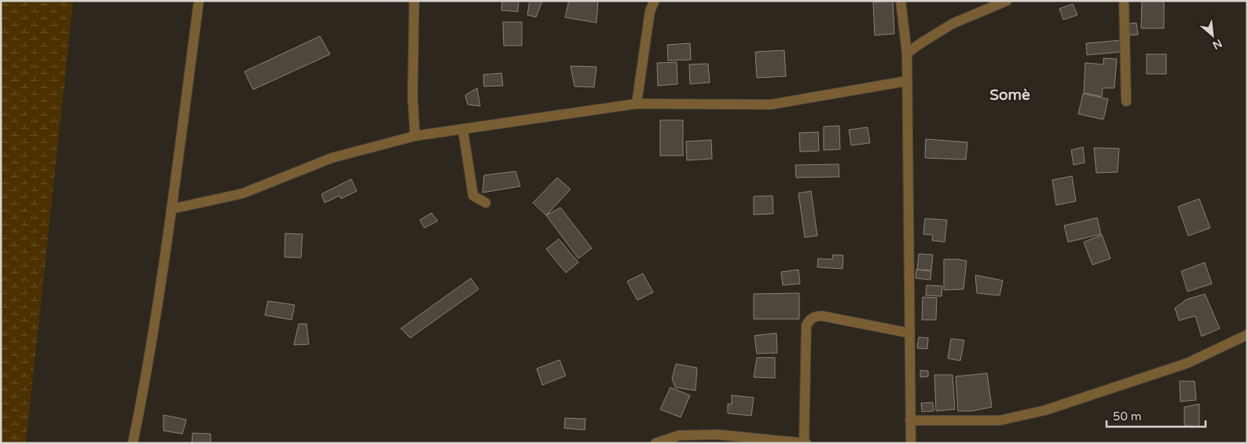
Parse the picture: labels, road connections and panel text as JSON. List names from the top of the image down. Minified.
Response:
{"districts":["Somè"],"scale_bar":"50 m","north":"bottom right"}
